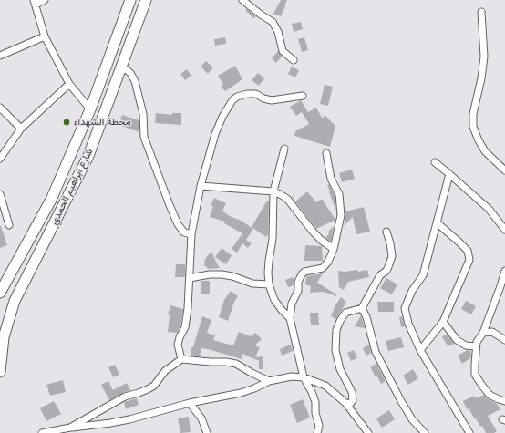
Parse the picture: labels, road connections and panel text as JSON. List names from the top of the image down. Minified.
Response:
{"streets":{"main road":["شارع ابراهيم الحمدي"]},"places":["محطة الشهداء"]}
